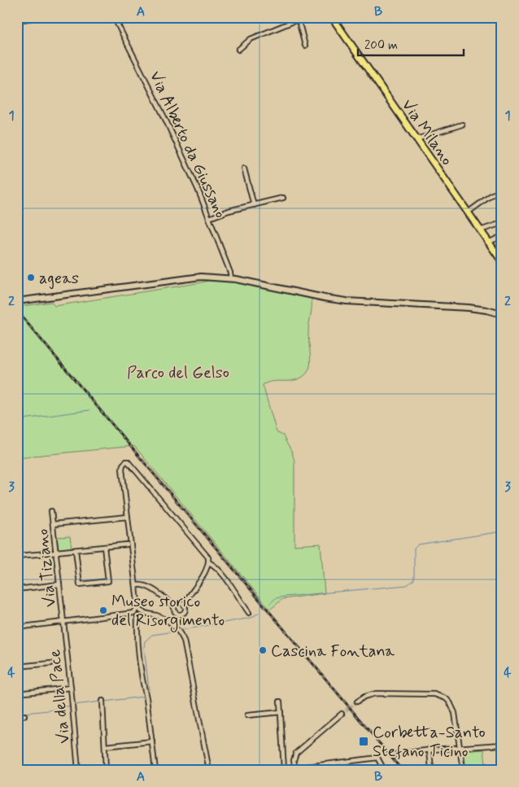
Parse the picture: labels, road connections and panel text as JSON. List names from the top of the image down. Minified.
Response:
{"streets":{"main road":["Via Milano"],"street":["Via Alberto da Giussano","Via Tiziano","Via della Pace"]},"crossings":[["Via Tiziano","Via della Pace"]],"parks":["Parco del Gelso"],"places":{"other":["ageas","Museo storico del Risorgimento","Cascina Fontana"],"transit":["Corbetta-Santo Stefano Ticino"]},"scale_bar":"200 m","grid":{"columns":["A","B"],"rows":["1","2","3","4"]}}
